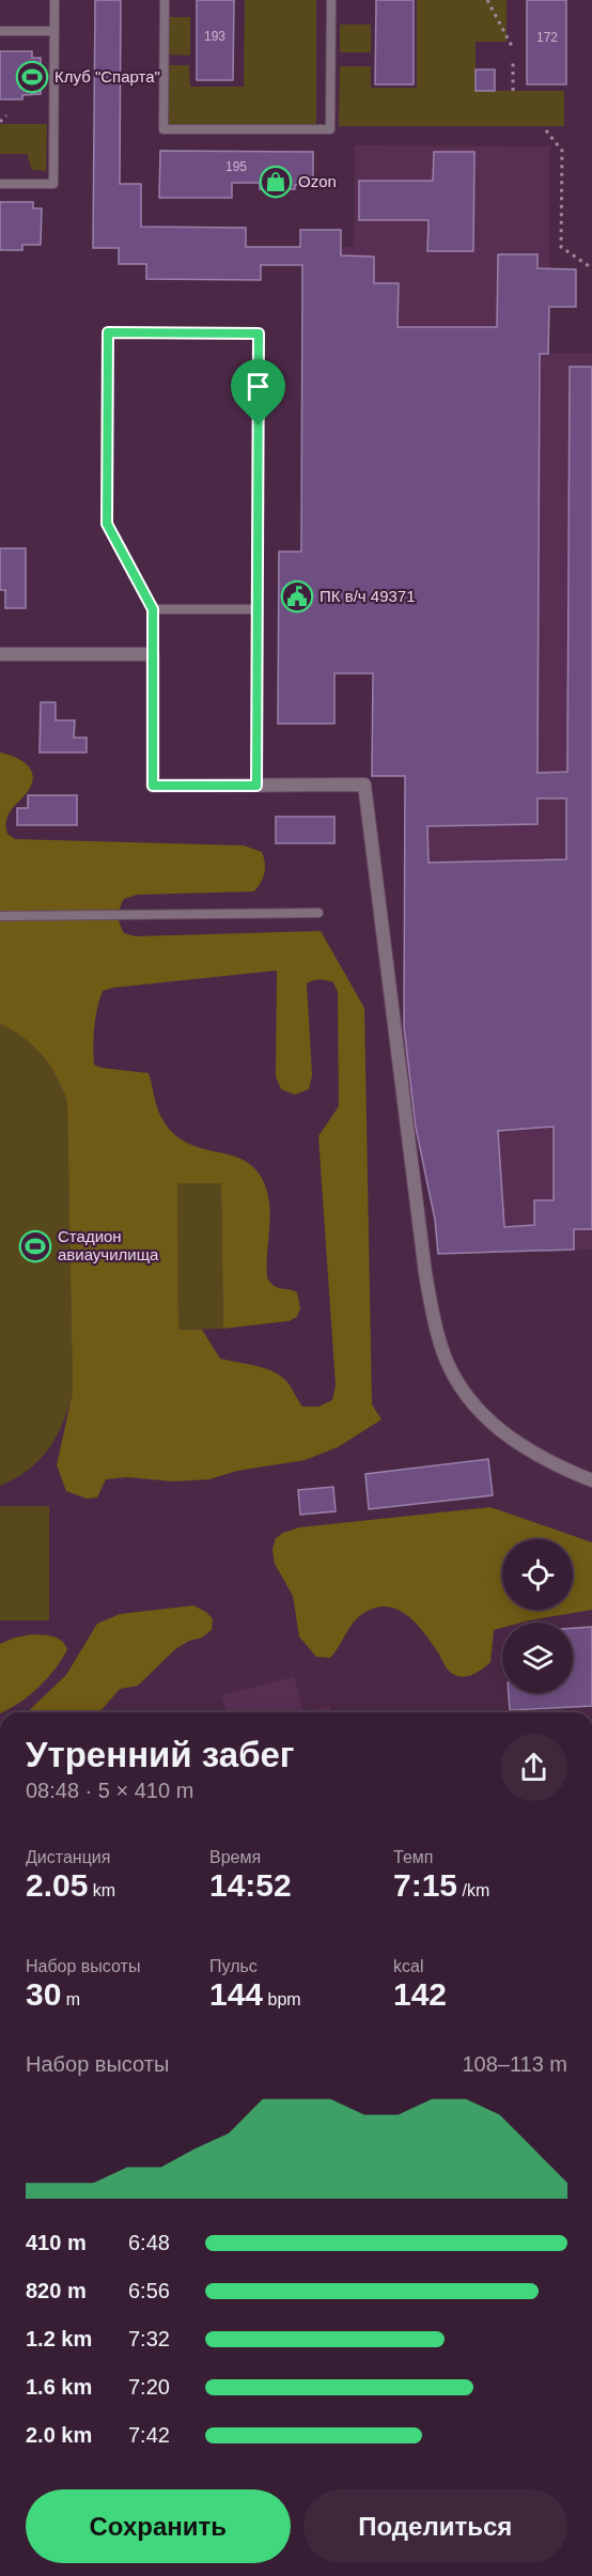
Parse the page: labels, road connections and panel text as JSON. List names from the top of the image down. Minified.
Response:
{"places":{"sports":["Клуб \"Спарта\"","Стадион авиаучилища"],"shop":["Ozon"],"public building":["ПК в/ч 49371"]},"house_numbers":["193","172","195"],"page":{"heading":["Утренний забег","08:48 · 5 × 410 m"],"stats":[["Дистанция","2.05 km"],["Время","14:52"],["Темп","7:15 /km"],["Набор высоты","30 m"],["Пульс","144 bpm"],["kcal","142"]],"chart":["Набор высоты","108–113 m"],"list":[{"name":"410 m","note":"6:48"},{"name":"820 m","note":"6:56"},{"name":"1.2 km","note":"7:32"},{"name":"1.6 km","note":"7:20"},{"name":"2.0 km","note":"7:42"}],"buttons":["Сохранить","Поделиться"]}}
